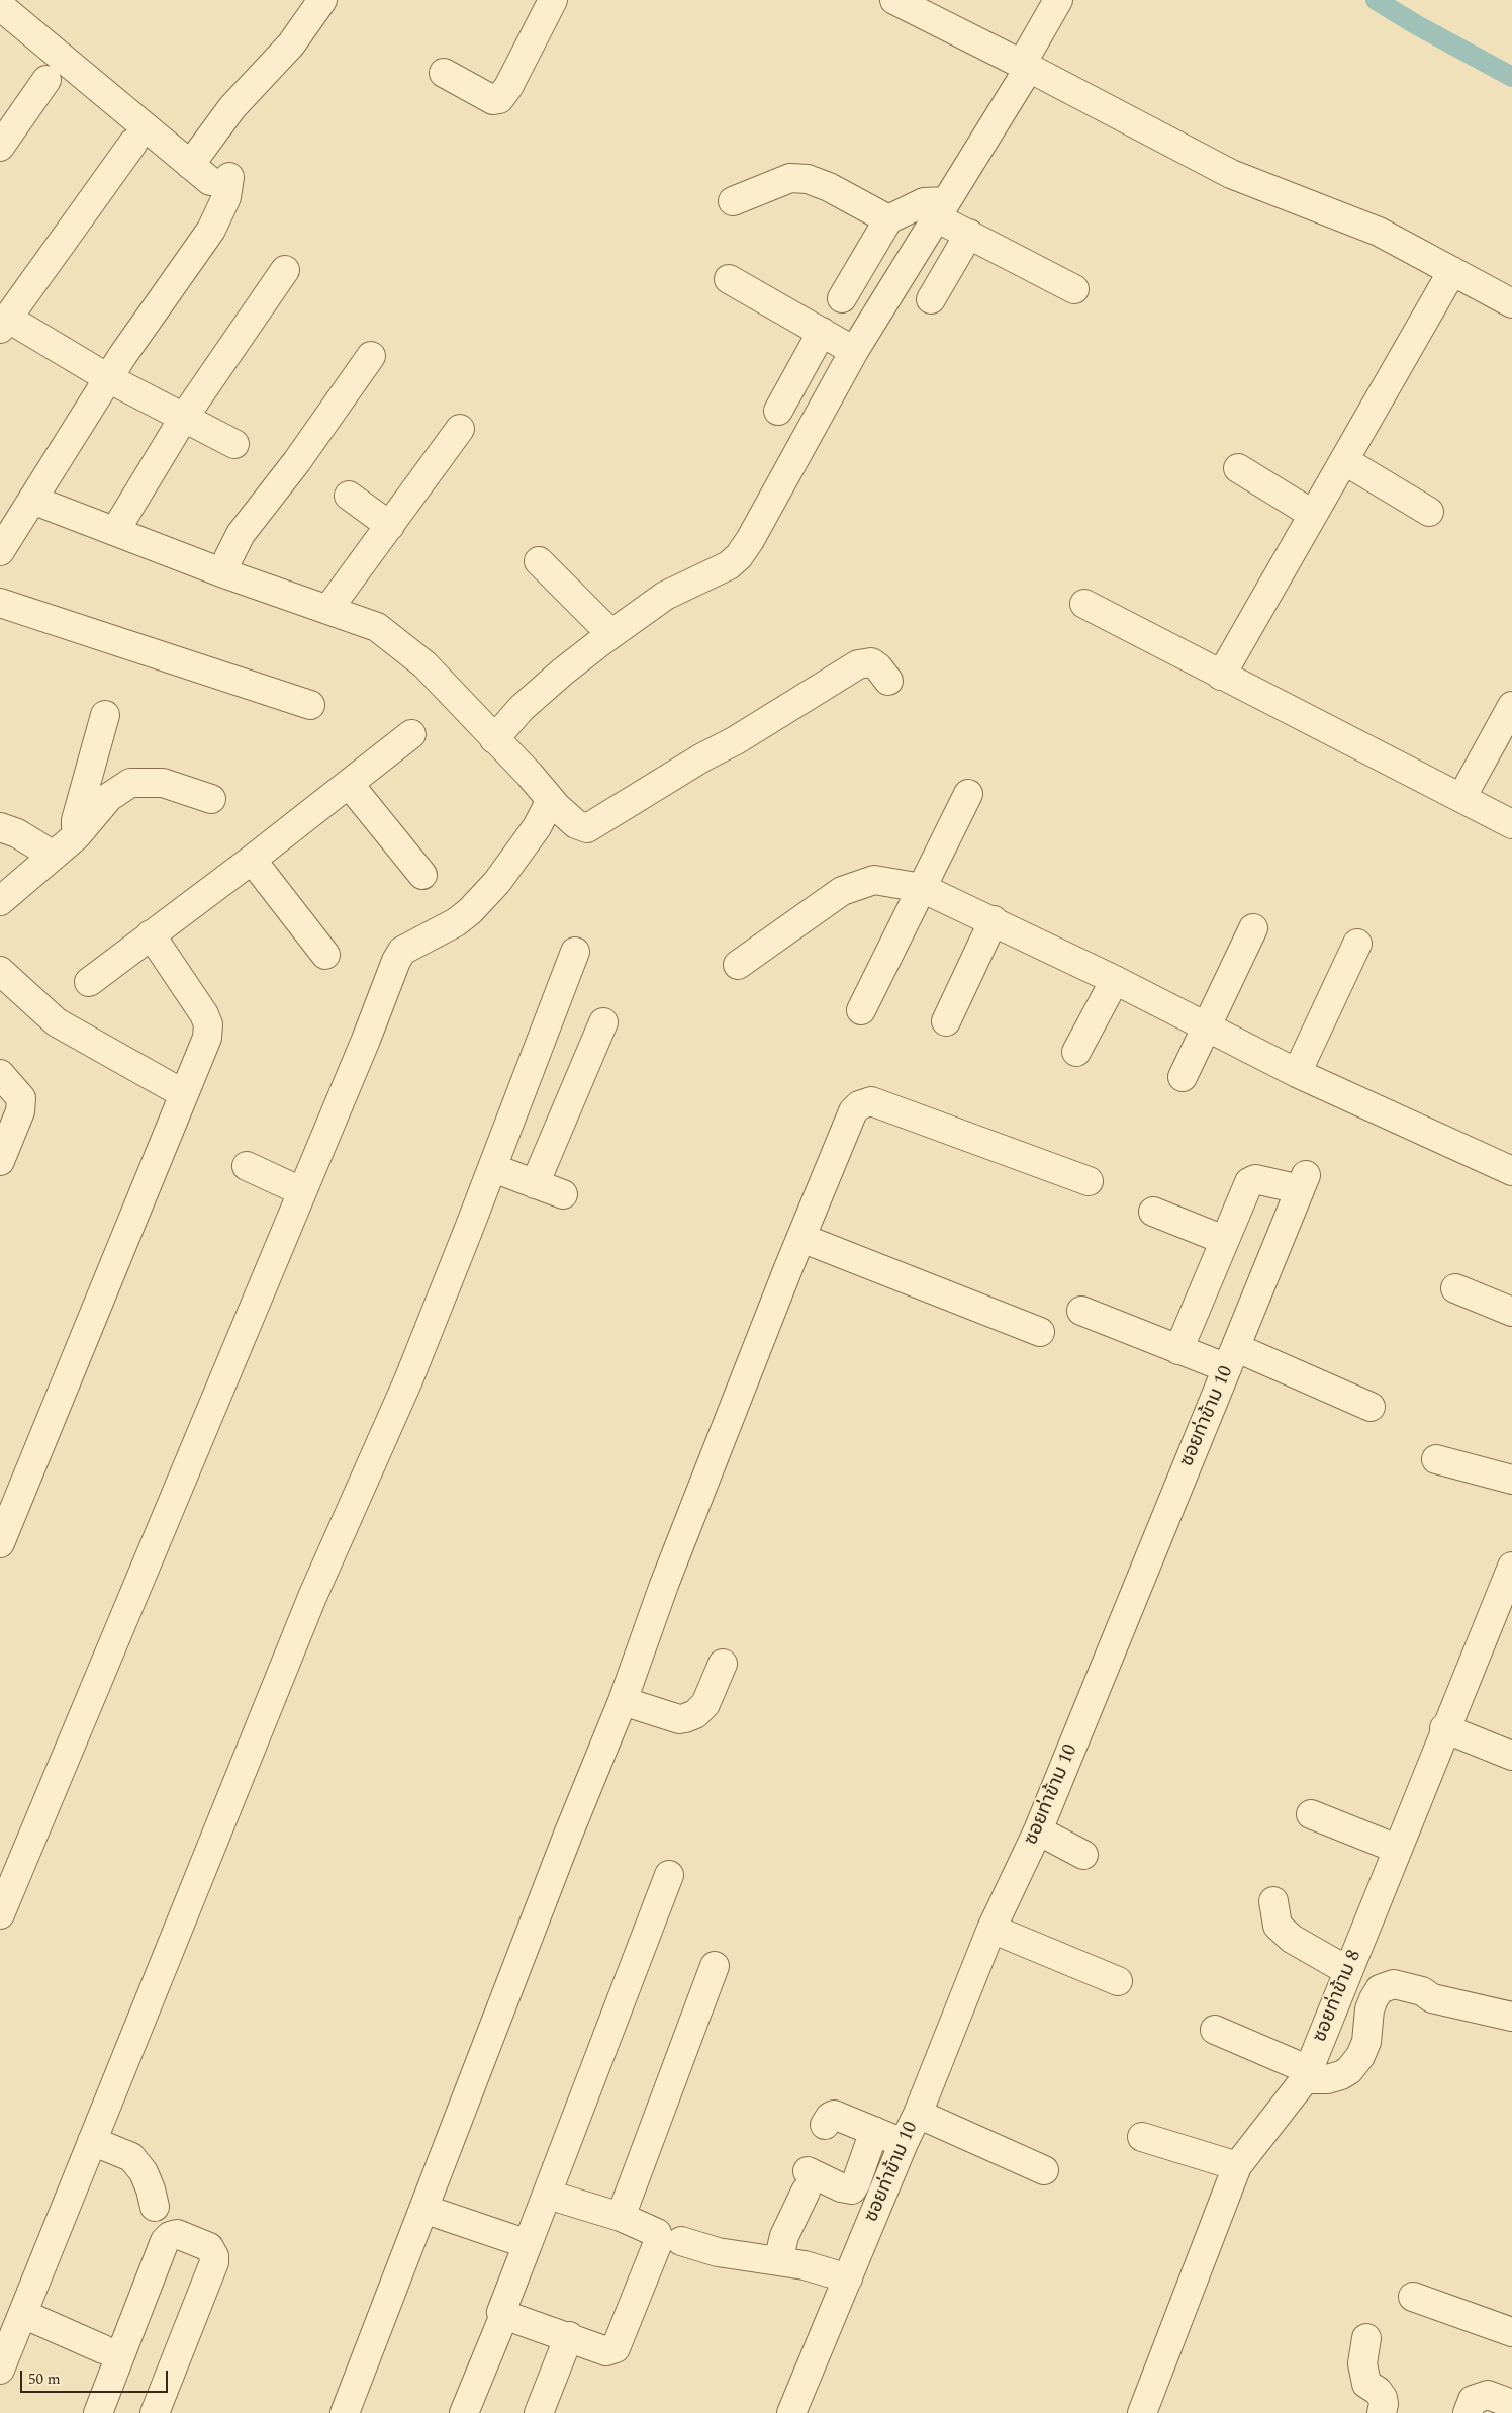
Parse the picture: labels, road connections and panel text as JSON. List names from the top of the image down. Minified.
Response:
{"streets":{"street":["ซอยท่าข้าม 10","ซอยท่าข้าม 8"]},"scale_bar":"50 m"}
